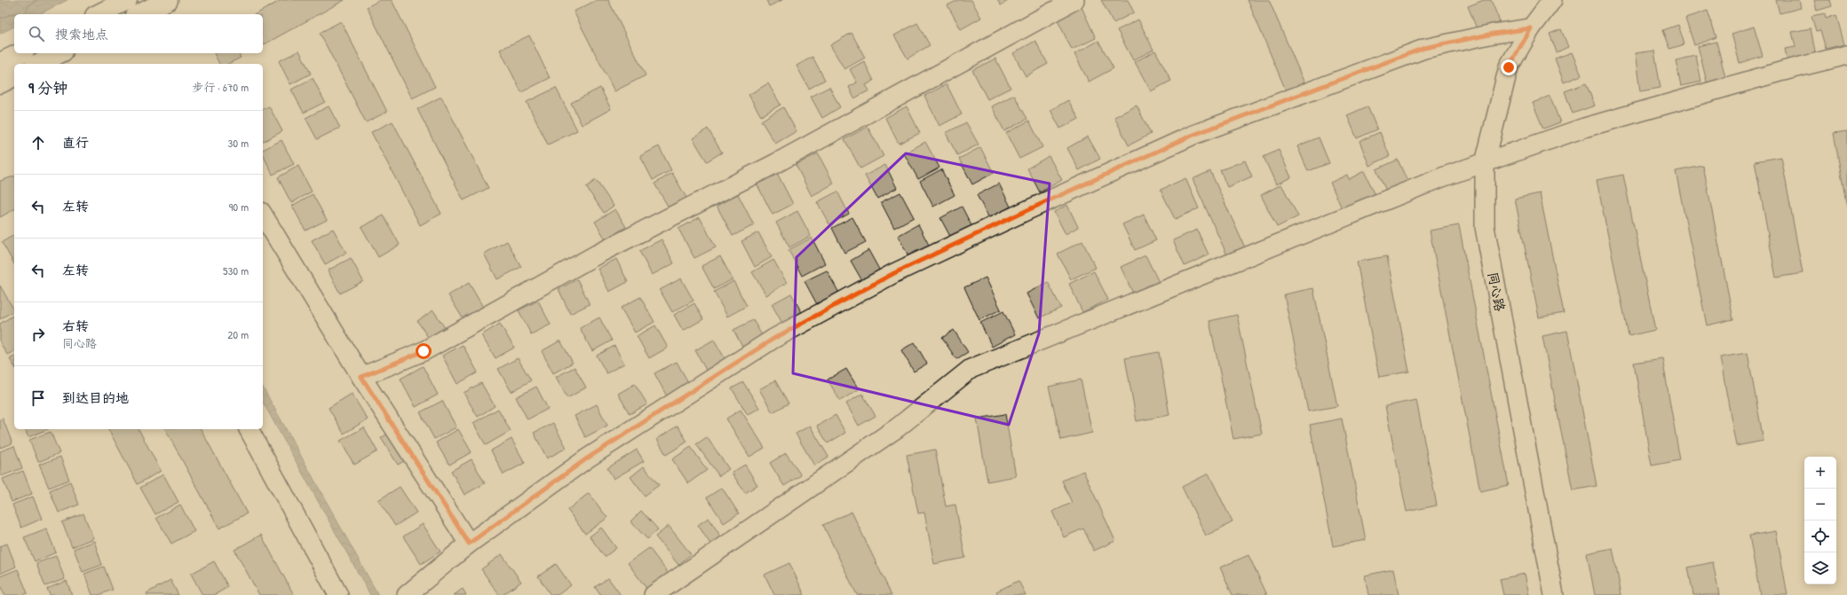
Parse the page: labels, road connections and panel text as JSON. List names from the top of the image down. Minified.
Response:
{"streets":{"street":["同心路"]},"page":{"search":"搜索地点","heading":["9 分钟","步行 · 670 m"],"list":[["直行","30 m"],["左转","90 m"],["左转","530 m"],["右转","同心路","20 m"],"到达目的地"],"map_buttons":["+","−"]}}
